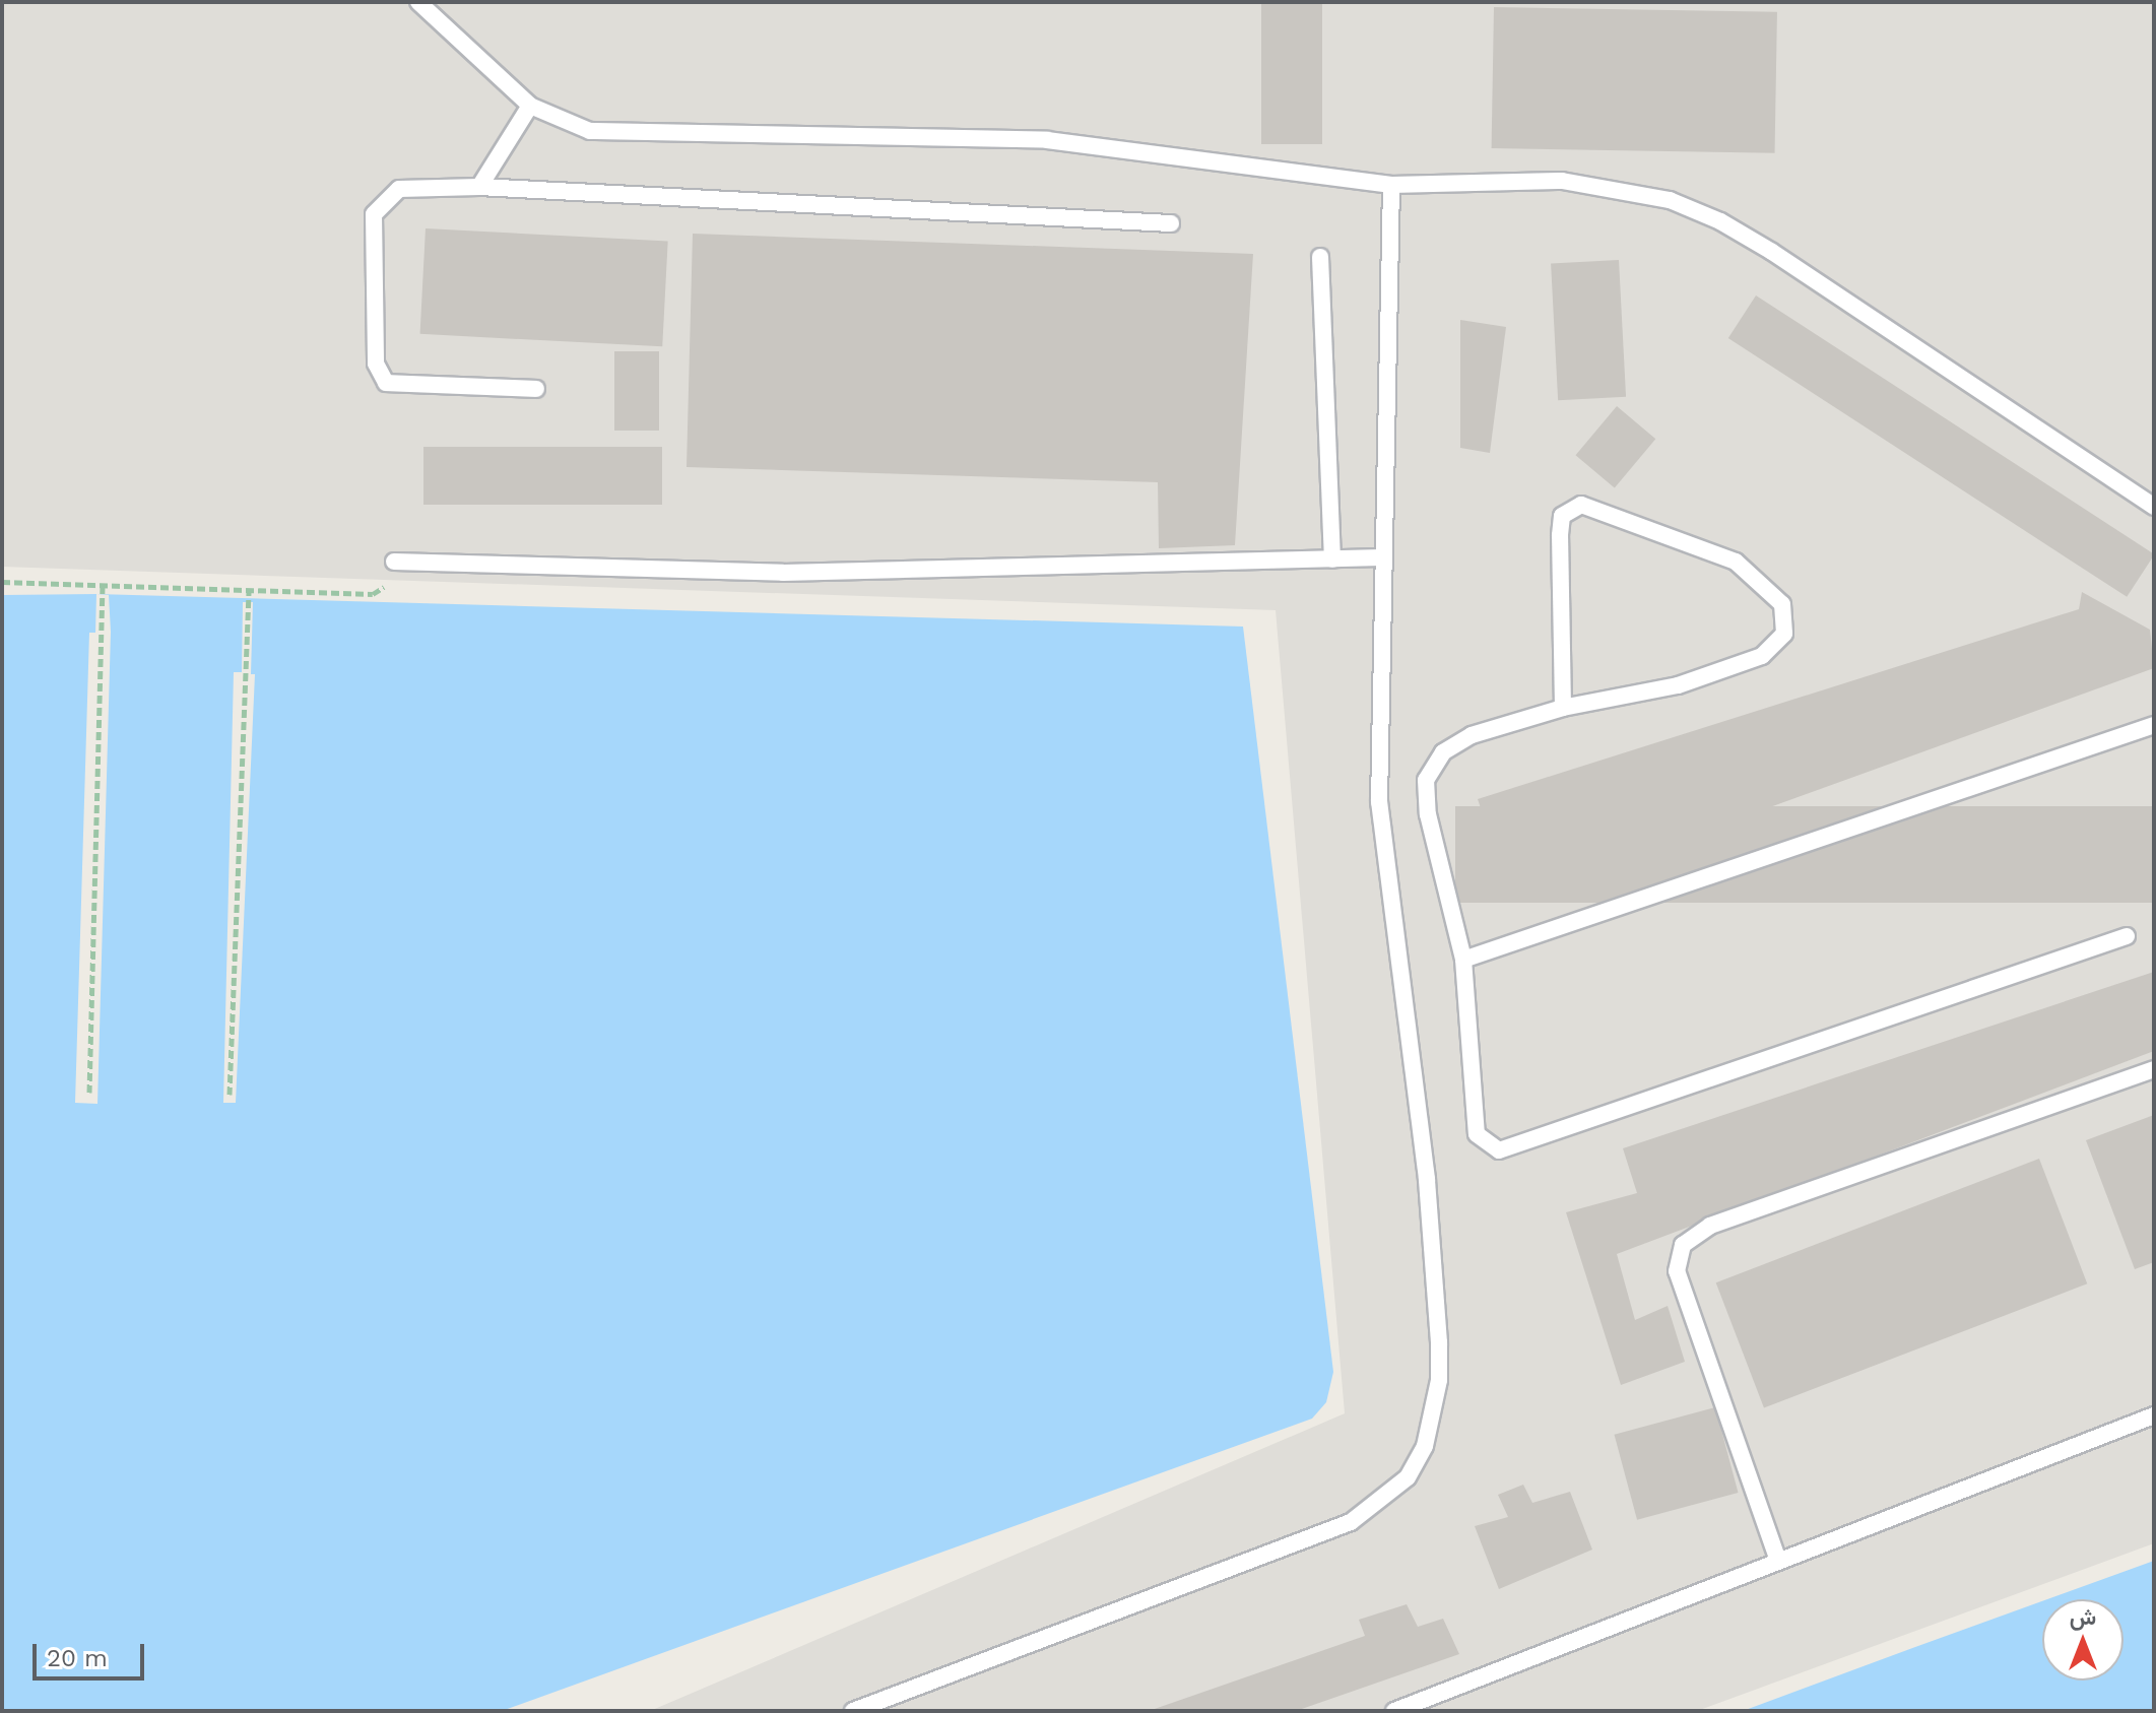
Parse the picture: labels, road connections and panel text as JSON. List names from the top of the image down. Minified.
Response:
{"scale_bar":"20 m","north":"top"}
